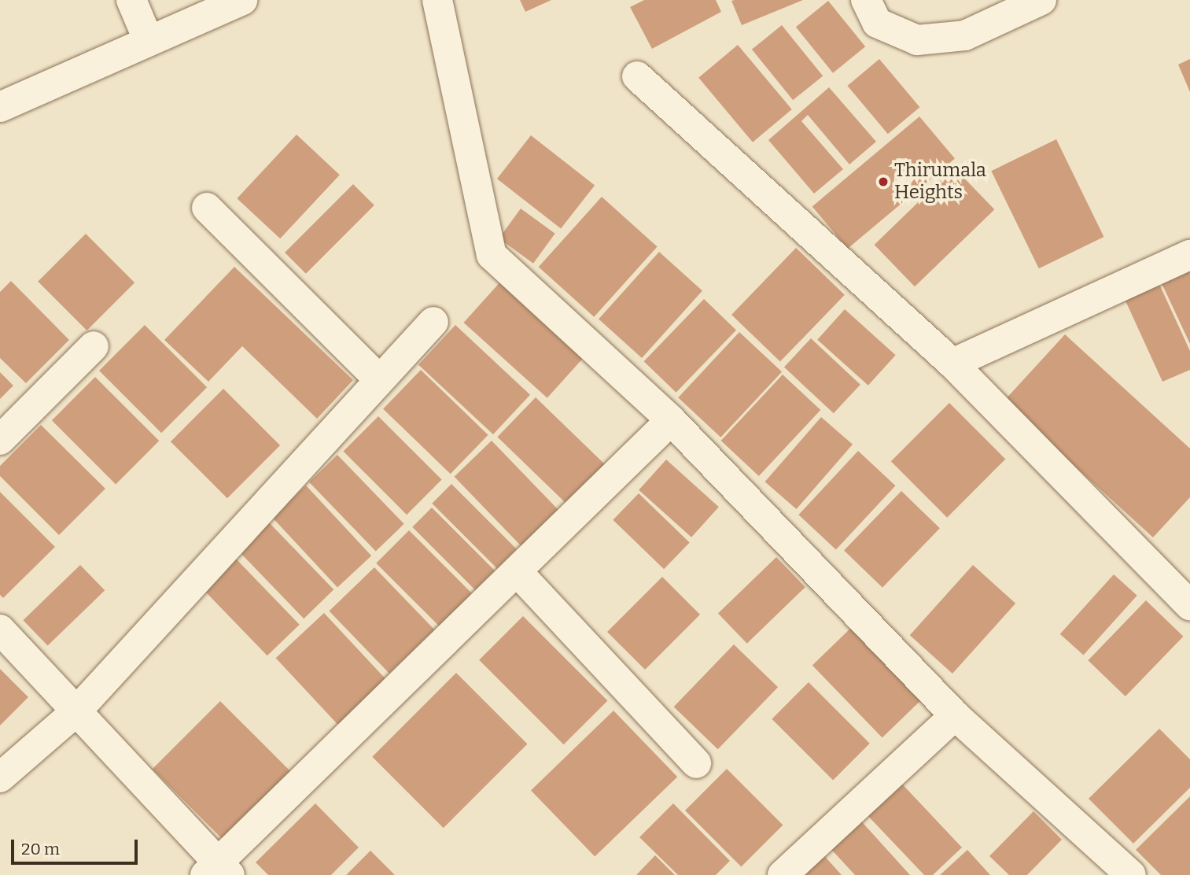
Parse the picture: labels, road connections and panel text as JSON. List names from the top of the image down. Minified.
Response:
{"places":["Thirumala Heights"],"scale_bar":"20 m"}
